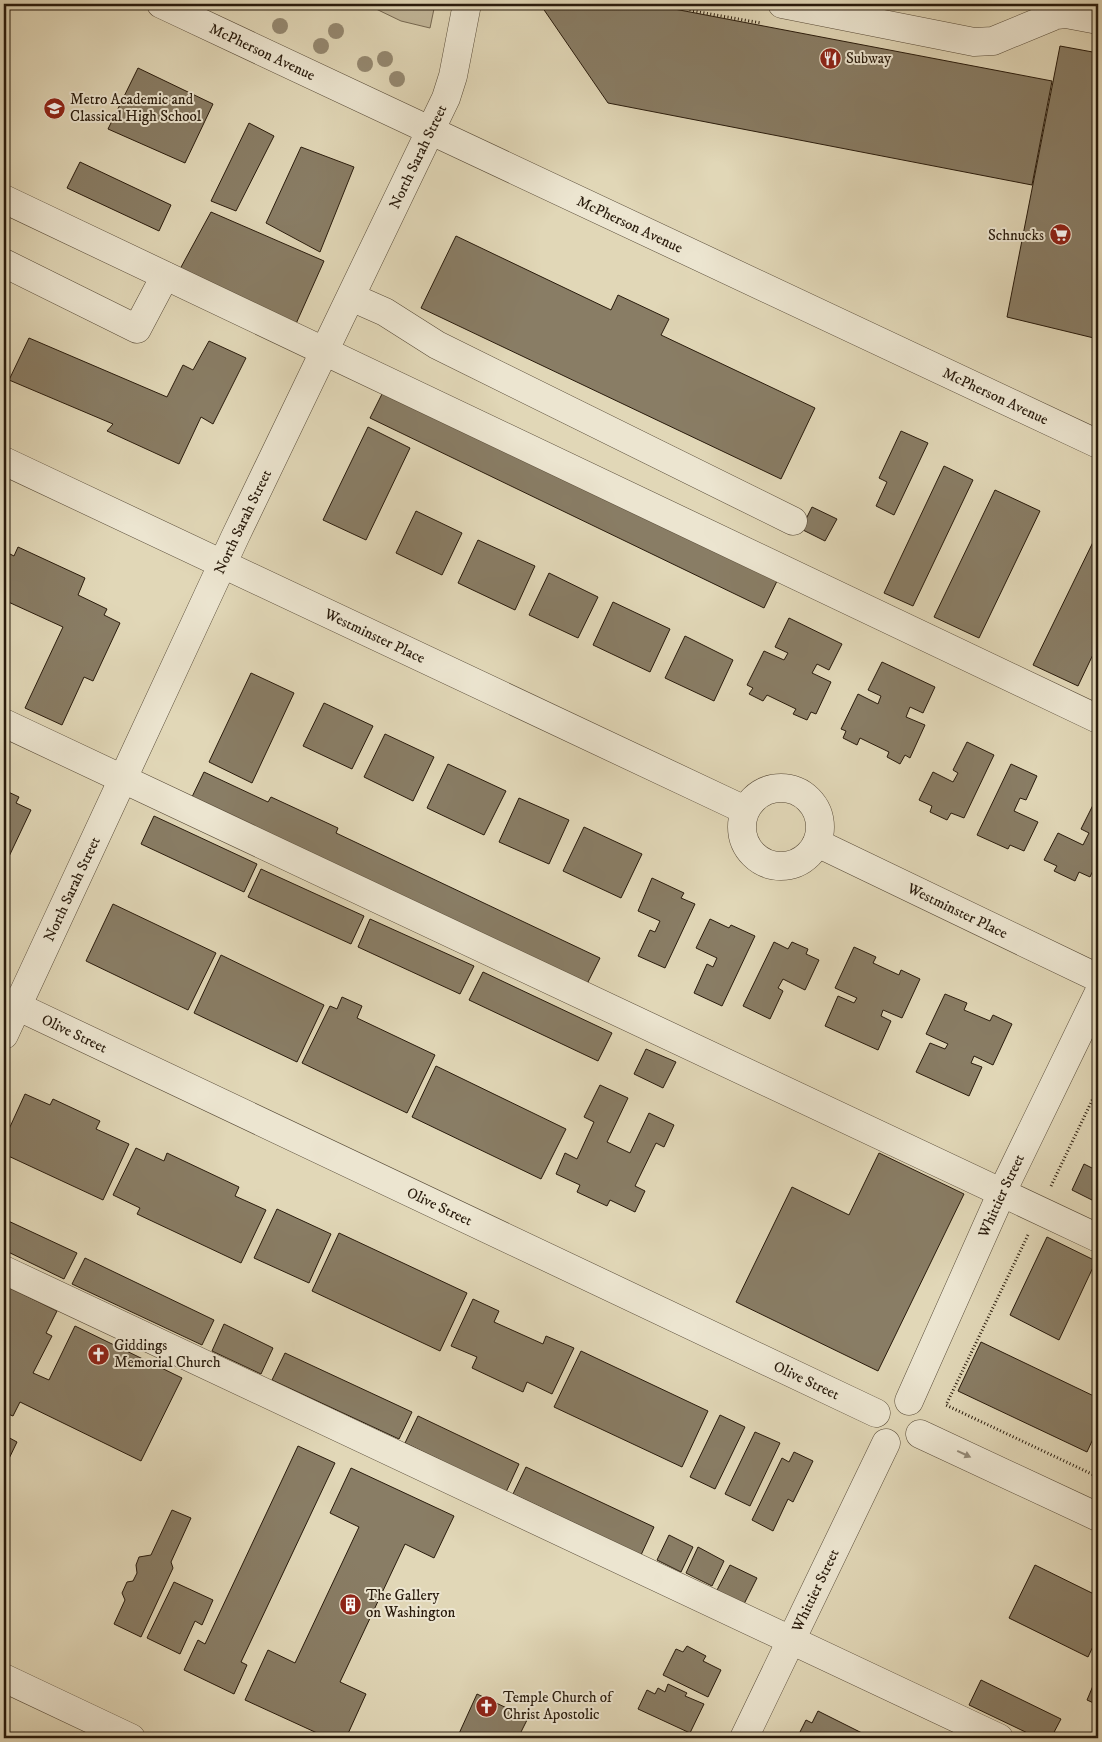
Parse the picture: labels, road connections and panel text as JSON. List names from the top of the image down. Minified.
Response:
{"streets":{"street":["McPherson Avenue","North Sarah Street","Westminster Place","Olive Street","Whittier Street"]},"crossings":[["McPherson Avenue","North Sarah Street"],["North Sarah Street","Westminster Place"],["North Sarah Street","Olive Street"],["Olive Street","Whittier Street"]],"places":{"restaurant":["Subway"],"school or university":["Metro Academic and Classical High School"],"supermarket":["Schnucks"],"church":["Giddings Memorial Church","Temple Church of Christ Apostolic"],"building":["The Gallery on Washington"]}}
